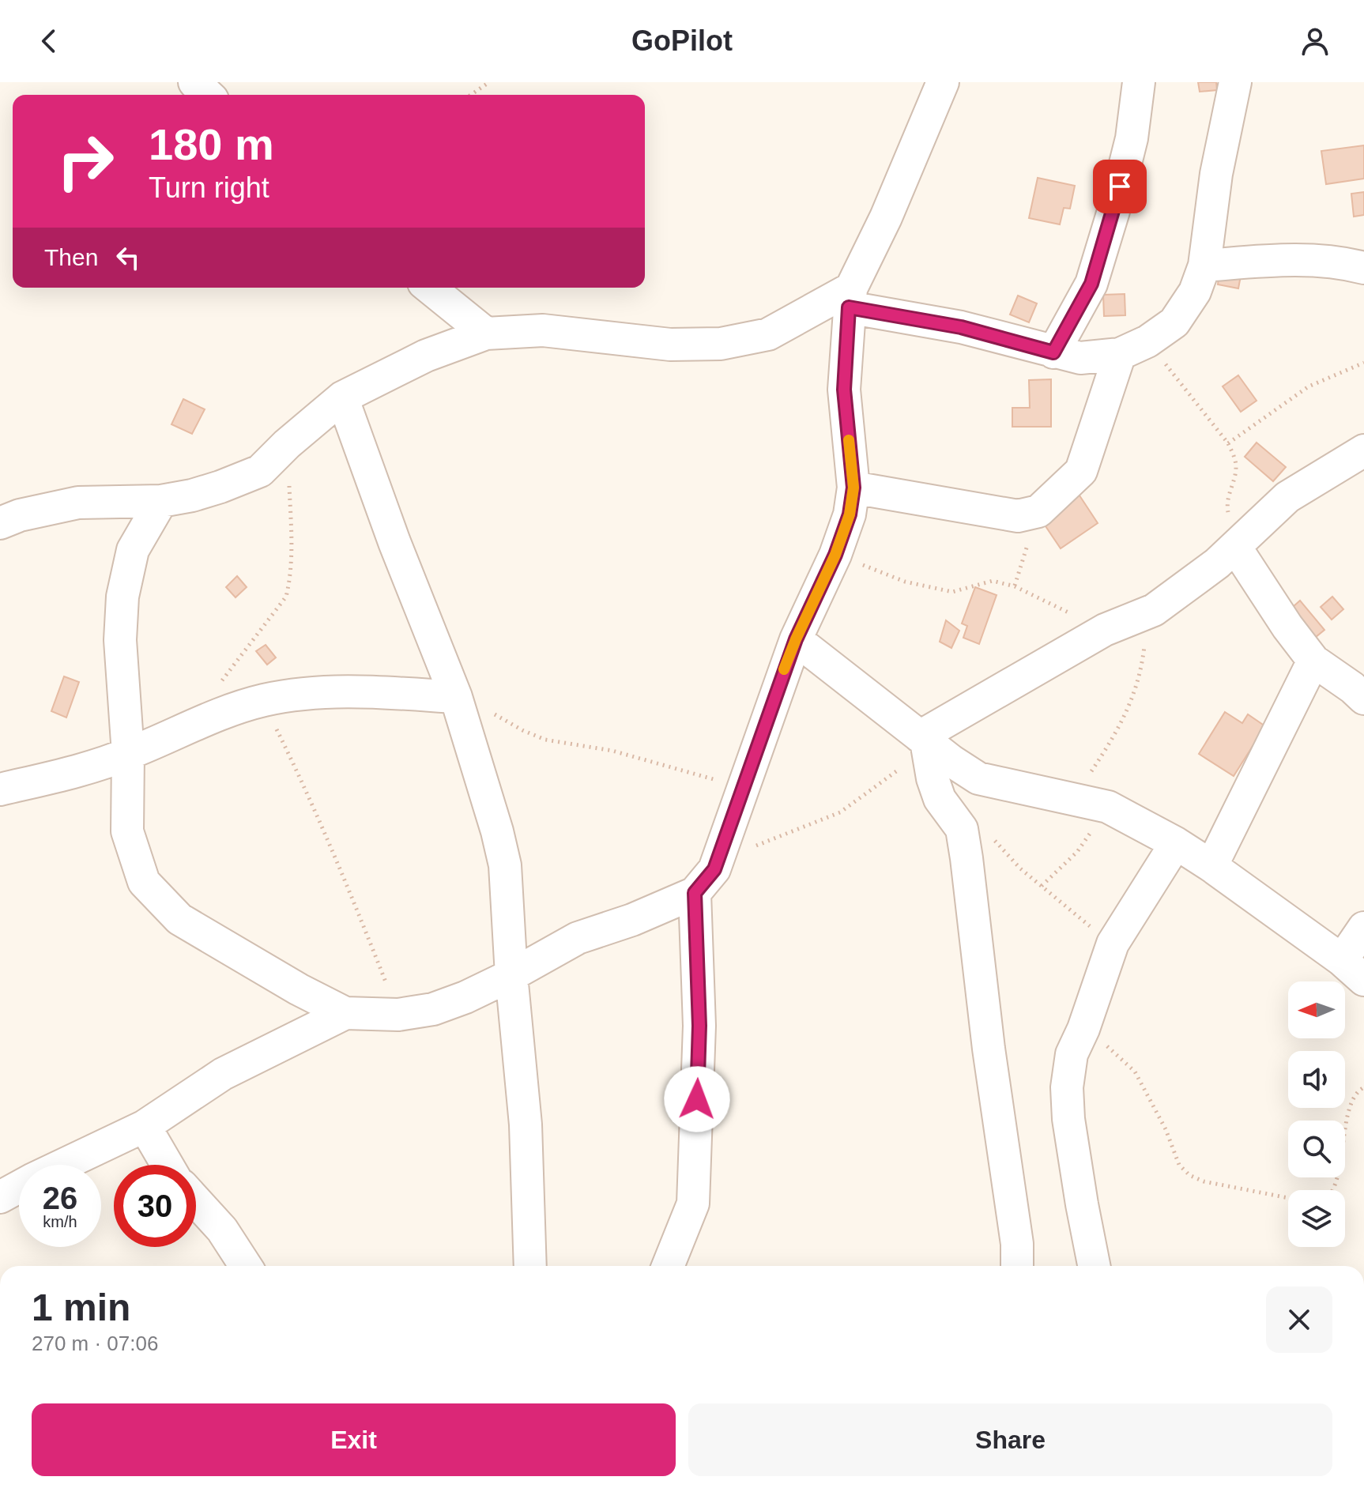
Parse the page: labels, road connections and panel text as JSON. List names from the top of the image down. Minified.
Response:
{"north":"left","page":{"header":"GoPilot","turn":["180 m","Turn right"],"then":"Then","speed":"26 km/h","limit":"30","heading":["1 min","270 m · 07:06"],"buttons":["Exit","Share"]}}
